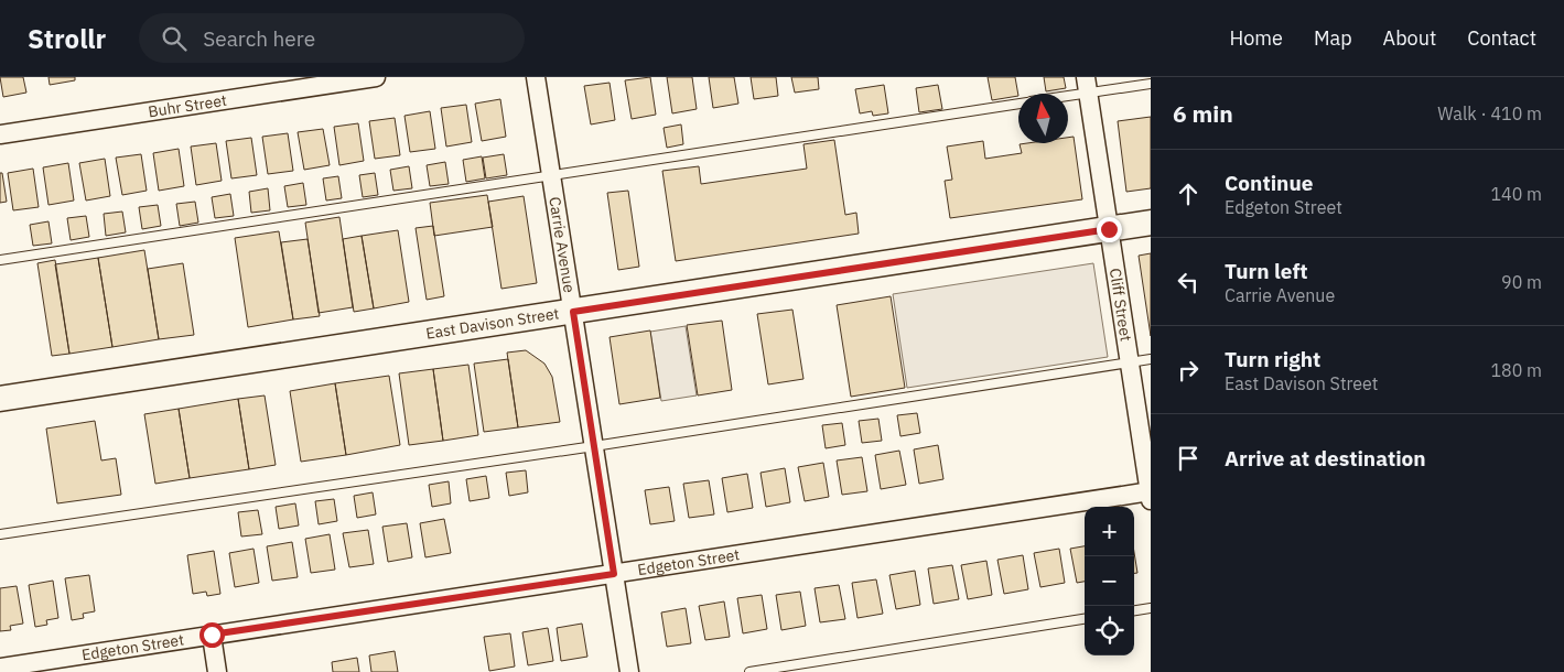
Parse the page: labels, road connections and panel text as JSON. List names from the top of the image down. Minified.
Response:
{"streets":{"main road":["East Davison Street"],"street":["Buhr Street","Carrie Avenue","Cliff Street","Edgeton Street"]},"crossings":[["Carrie Avenue","East Davison Street"],["Carrie Avenue","Edgeton Street"],["Cliff Street","East Davison Street"],["Cliff Street","Edgeton Street"]],"north":"top","page":{"header":"Strollr","search":"Search here","nav":["Home","Map","About","Contact"],"heading":["6 min","Walk · 410 m"],"list":[["Continue","Edgeton Street","140 m"],["Turn left","Carrie Avenue","90 m"],["Turn right","East Davison Street","180 m"],"Arrive at destination"],"map_buttons":["+","−"]}}
